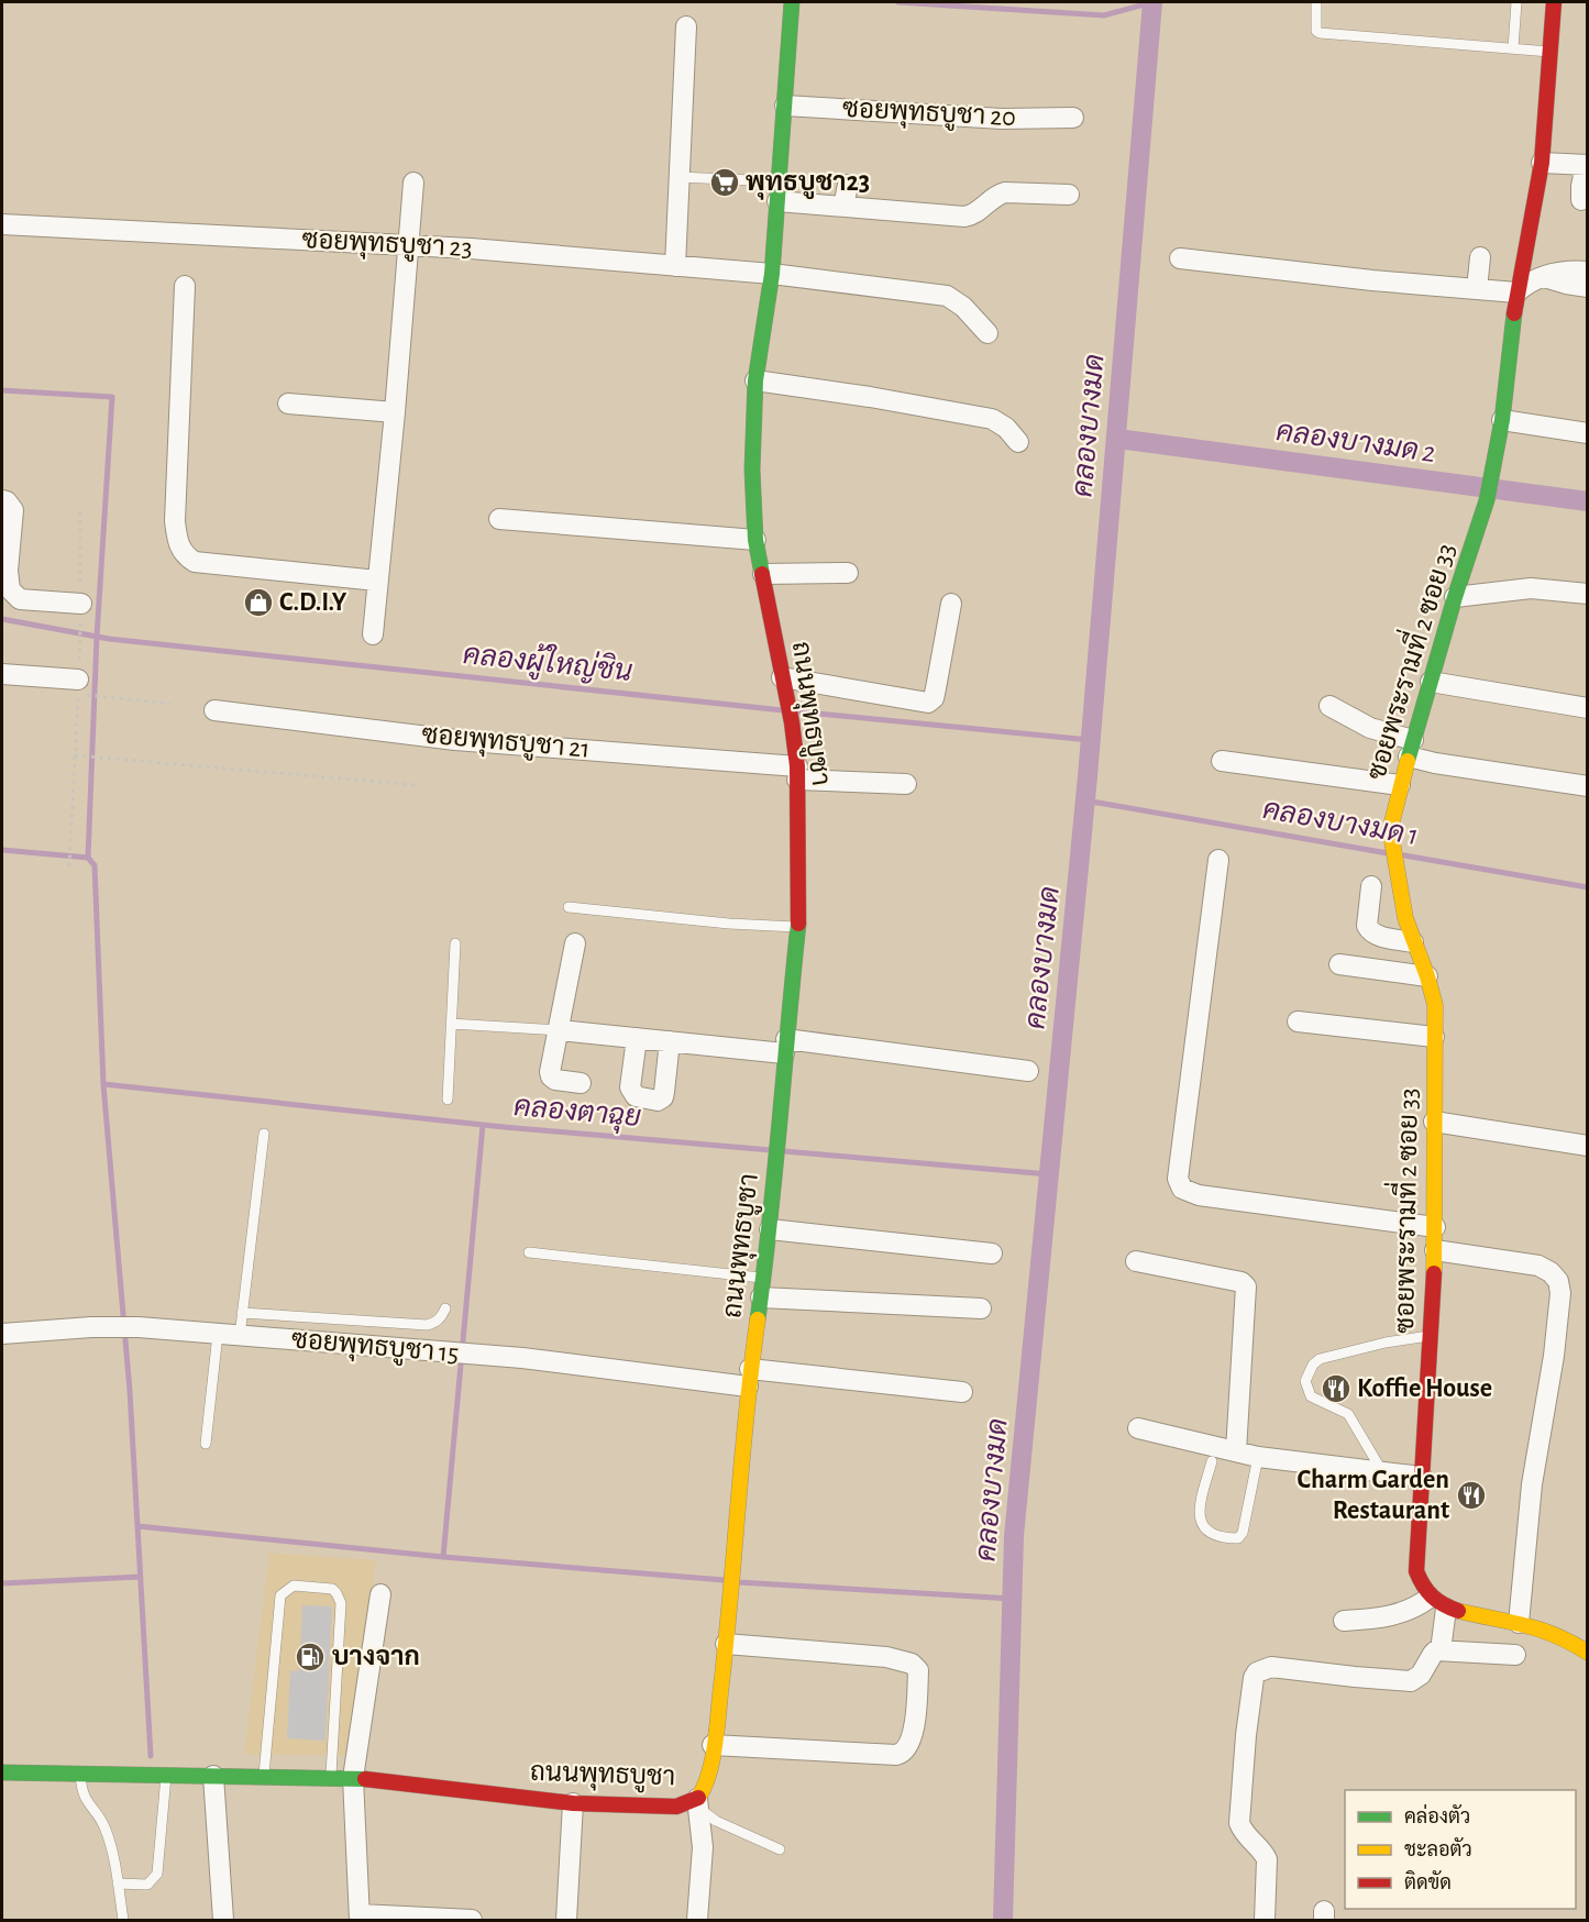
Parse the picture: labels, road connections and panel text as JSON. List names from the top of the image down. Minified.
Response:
{"streets":{"main road":["ซอยพระรามที่ 2 ซอย 33","ถนนพุทธบูชา"],"street":["ซอยพุทธบูชา 20","ซอยพุทธบูชา 23","ซอยพุทธบูชา 21","ซอยพุทธบูชา 15"]},"crossings":[["ซอยพุทธบูชา 20","ถนนพุทธบูชา"],["ซอยพุทธบูชา 23","ถนนพุทธบูชา"],["ถนนพุทธบูชา","ซอยพุทธบูชา 21"],["ถนนพุทธบูชา","ซอยพุทธบูชา 15"]],"water":["คลองบางมด","คลองบางมด 2","คลองผู้ใหญ่ชิน","คลองบางมด 1","คลองตาฉุย"],"places":{"supermarket":["พุทธบูชา23"],"shop":["C.D.I.Y"],"restaurant":["Koffie House","Charm Garden Restaurant"],"fuel station":["บางจาก"]},"legend":["คล่องตัว","ชะลอตัว","ติดขัด"]}
